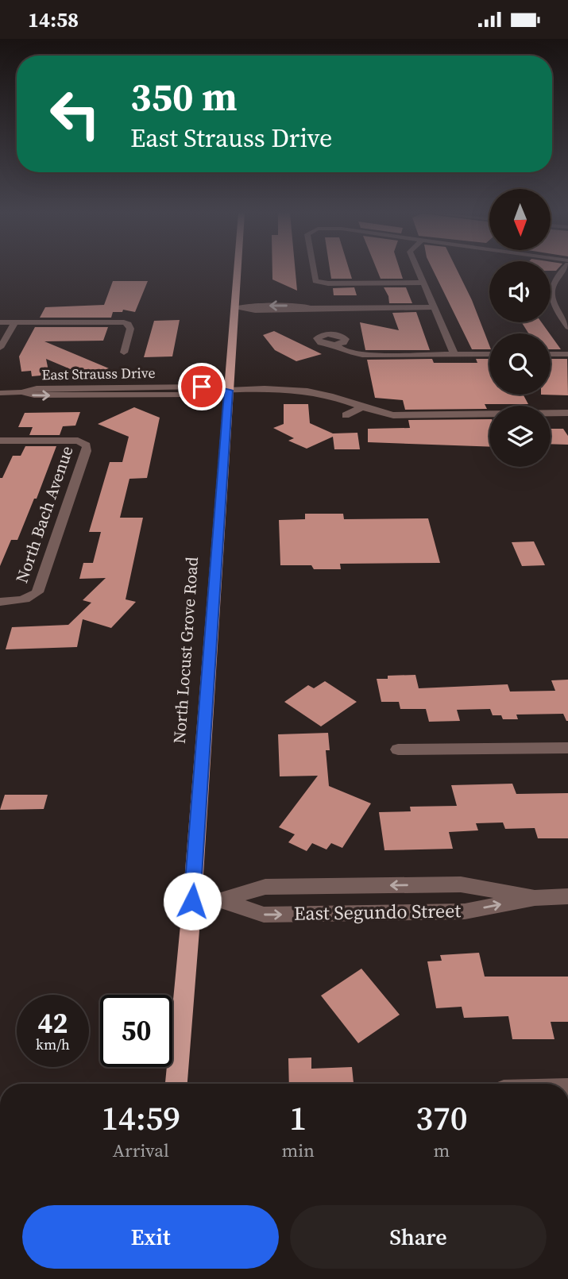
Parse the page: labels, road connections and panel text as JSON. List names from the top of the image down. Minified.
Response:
{"streets":{"main road":["North Locust Grove Road"],"street":["East Strauss Drive","North Bach Avenue","East Segundo Street"]},"crossings":[["East Strauss Drive","North Locust Grove Road"],["North Locust Grove Road","East Segundo Street"]],"north":"bottom","page":{"status":"14:58","turn":["350 m","East Strauss Drive"],"speed":"42 km/h","limit":"50","eta":["14:59","Arrival","1","min","370","m"],"buttons":["Exit","Share"]}}
